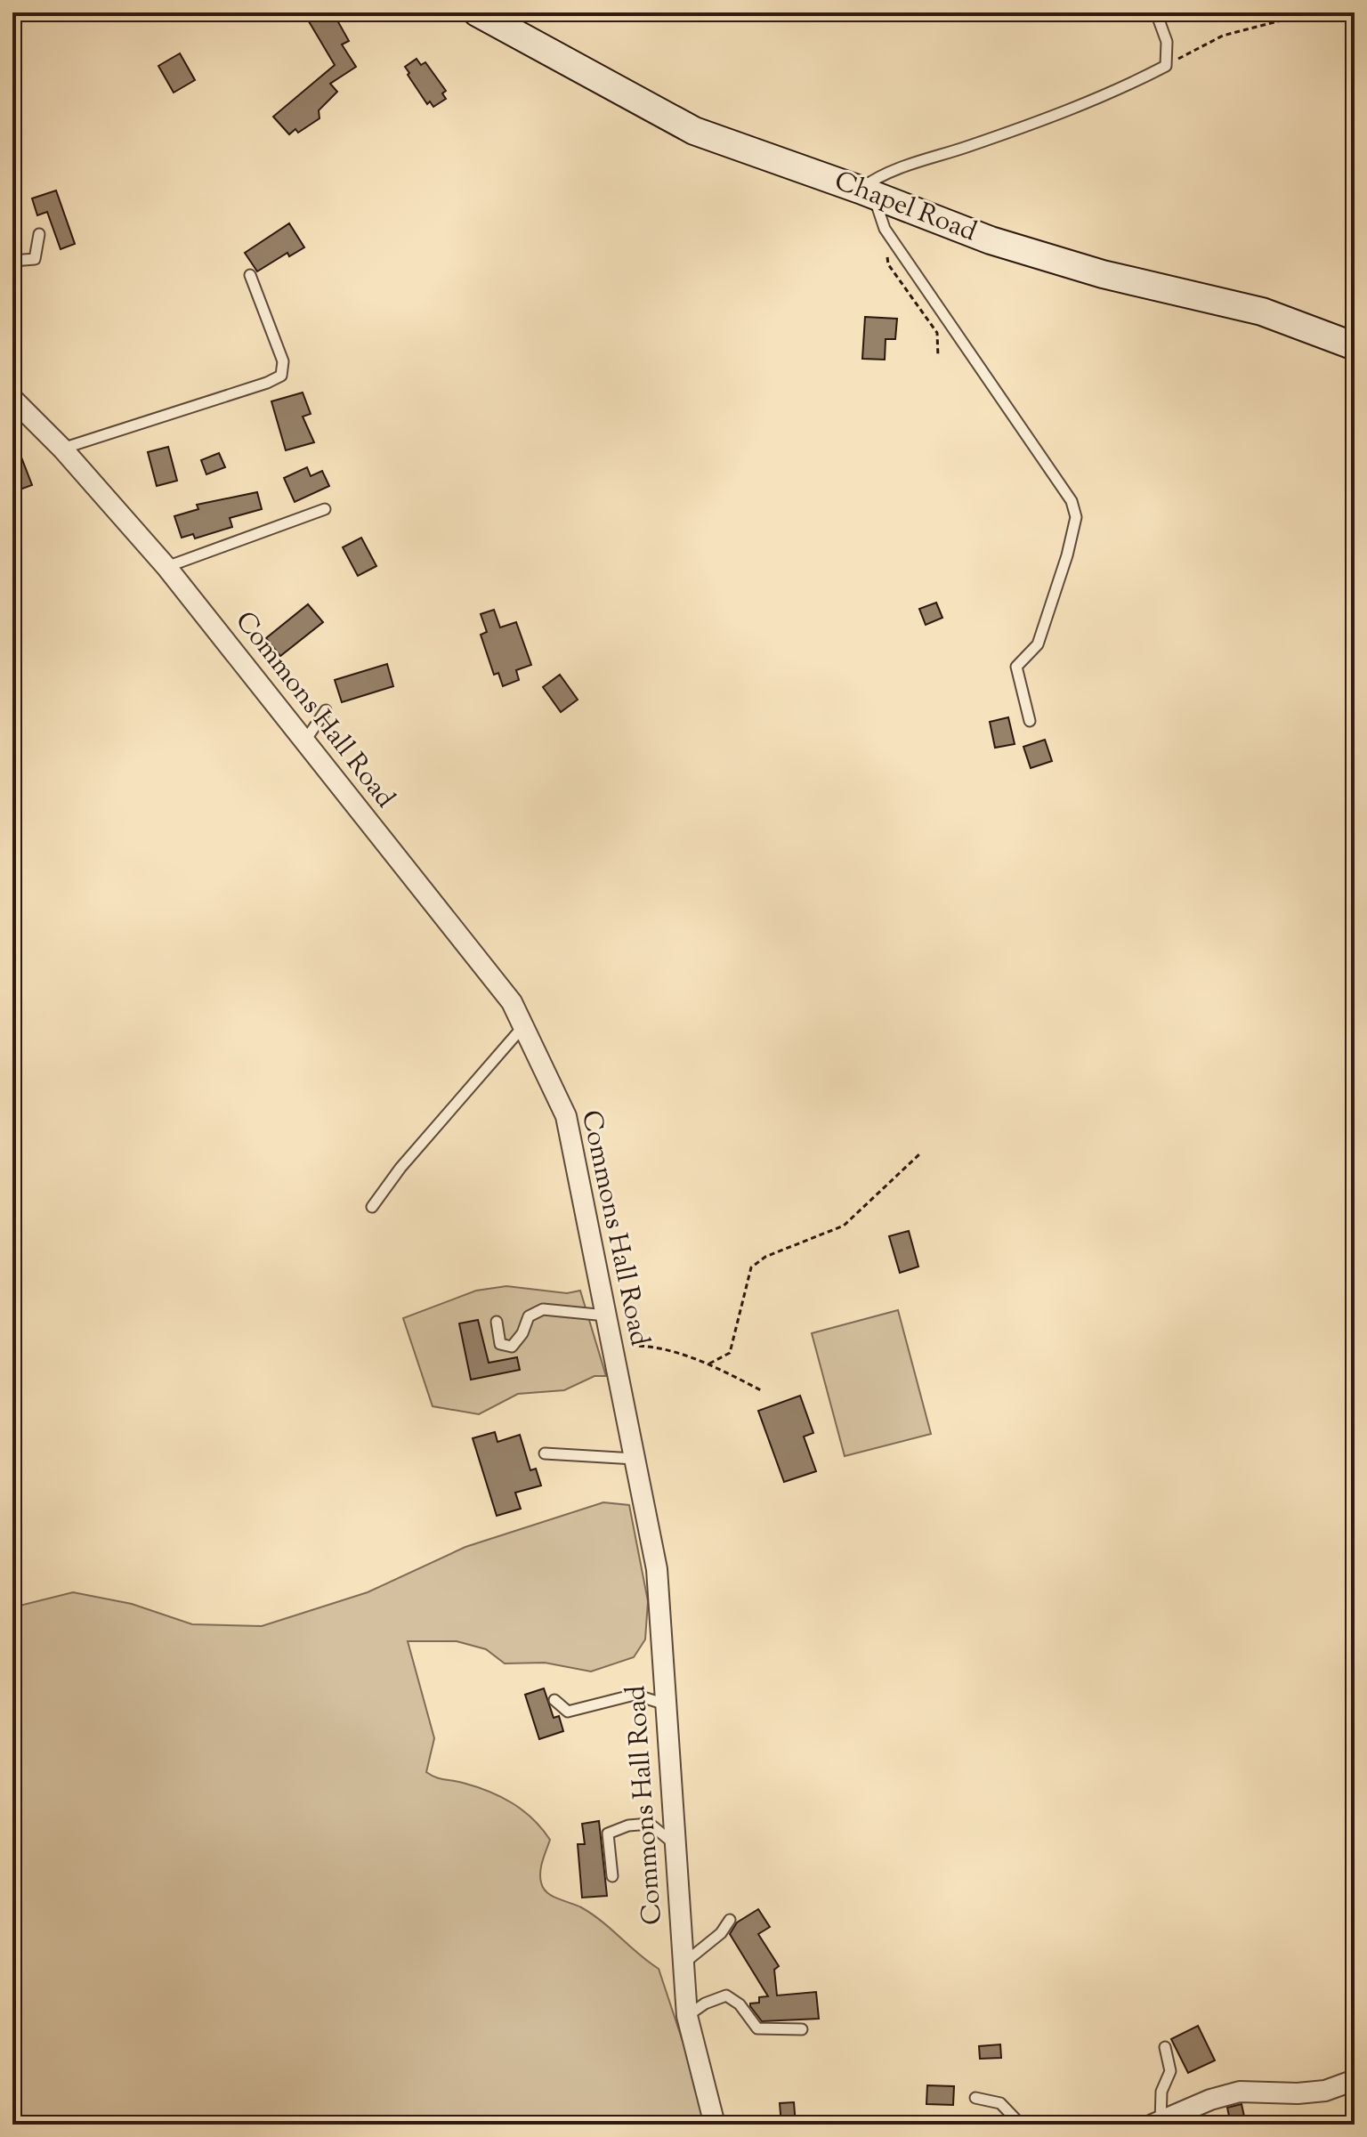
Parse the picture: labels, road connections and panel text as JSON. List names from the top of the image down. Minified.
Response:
{"streets":{"street":["Chapel Road","Commons Hall Road"]}}
